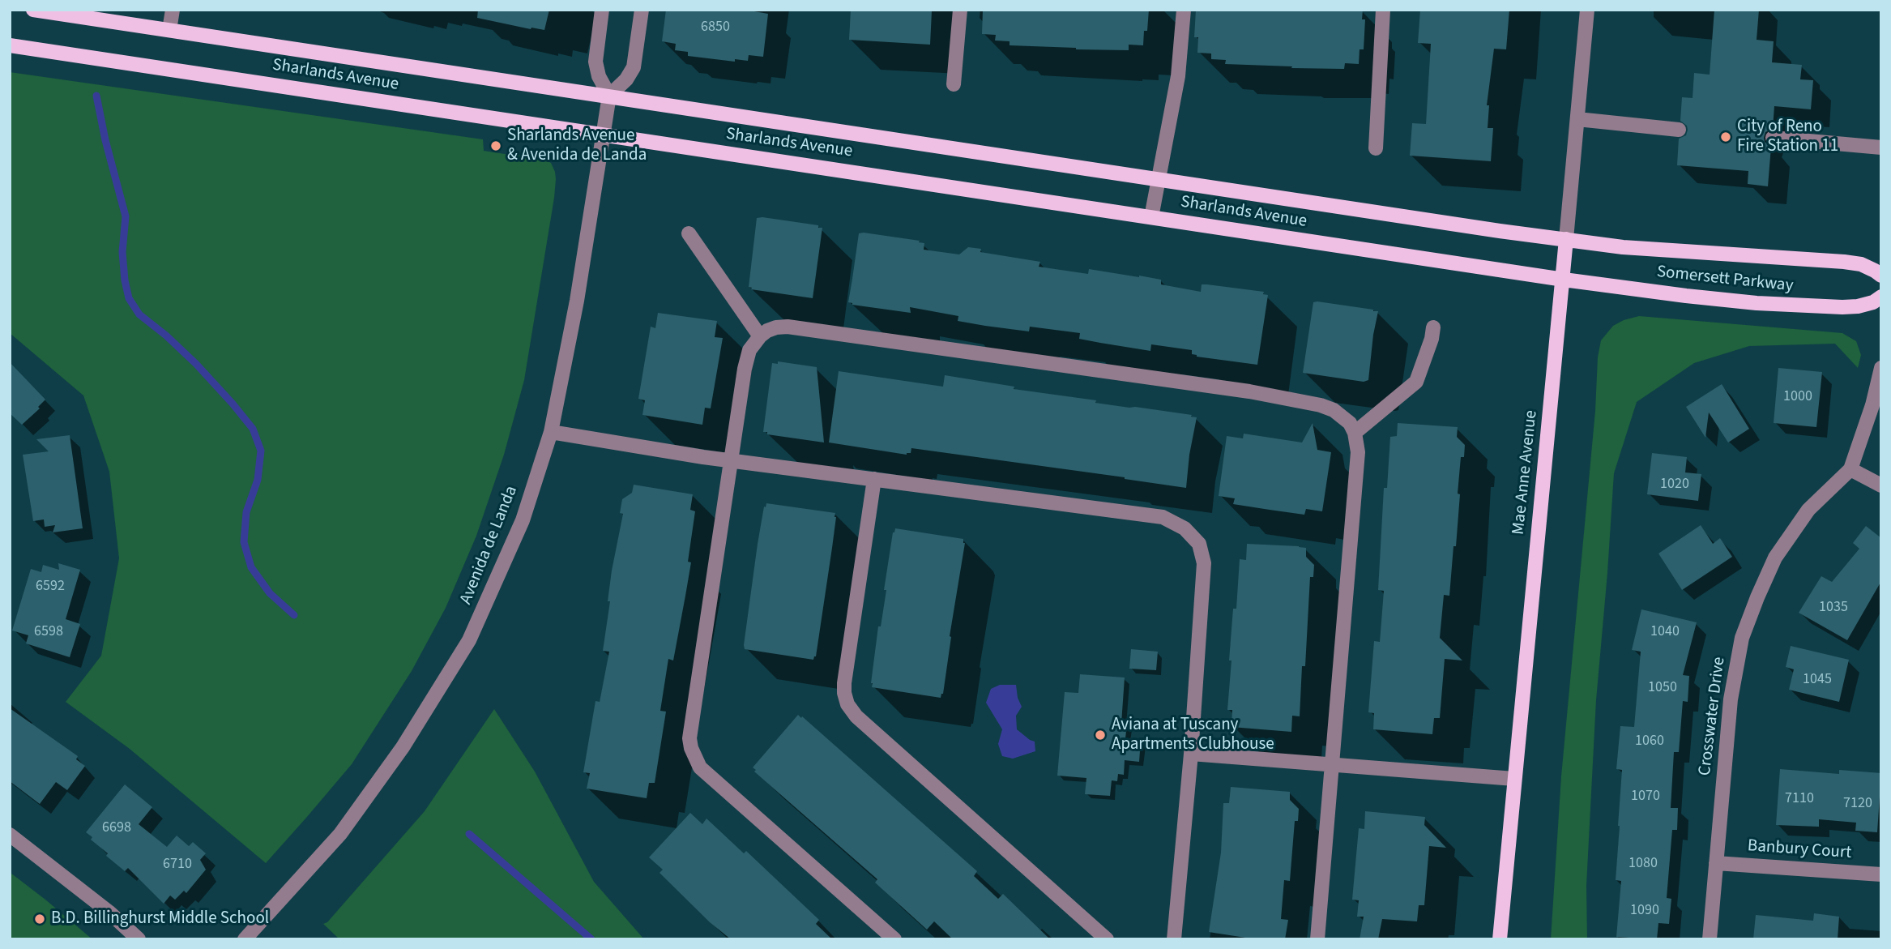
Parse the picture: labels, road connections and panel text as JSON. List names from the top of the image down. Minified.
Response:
{"streets":{"main road":["Sharlands Avenue","Somersett Parkway","Mae Anne Avenue"],"street":["Avenida de Landa","Crosswater Drive","Banbury Court"]},"crossings":[["Sharlands Avenue","Somersett Parkway"],["Sharlands Avenue","Mae Anne Avenue"],["Sharlands Avenue","Avenida de Landa"],["Somersett Parkway","Mae Anne Avenue"],["Crosswater Drive","Banbury Court"]],"places":["City of Reno Fire Station 11","Sharlands Avenue & Avenida de Landa","Aviana at Tuscany Apartments Clubhouse","B.D. Billinghurst Middle School"],"house_numbers":["6850","1000","1020","6592","1035","6598","1040","1045","1050","1060","1070","7110","7120","6698","1080","6710","1090"]}
